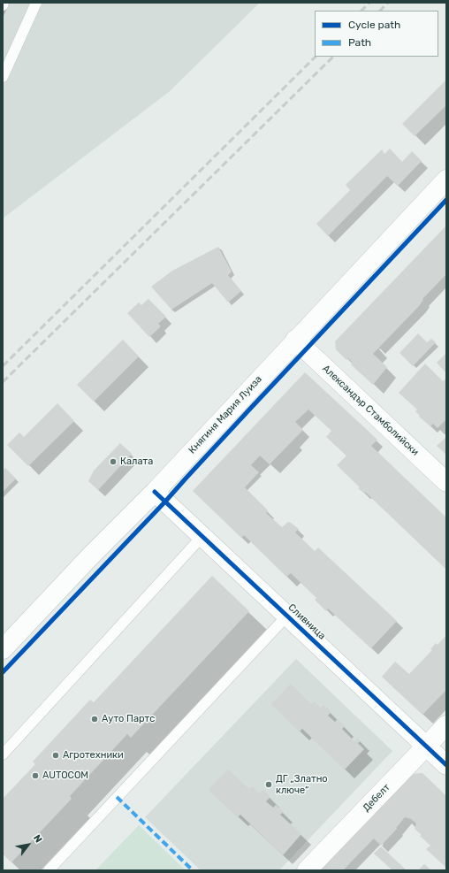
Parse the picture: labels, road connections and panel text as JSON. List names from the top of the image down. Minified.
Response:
{"streets":{"street":["Александър Стамболийски","Княгиня Мария Луиза","Сливница","Дебелт"]},"crossings":[["Александър Стамболийски","Княгиня Мария Луиза"],["Княгиня Мария Луиза","Сливница"],["Сливница","Дебелт"]],"places":["Калата","Ауто Партс","Агротехники","AUTOCOM","ДГ „Златно ключе“"],"legend":["Cycle path","Path"],"north":"top right"}
